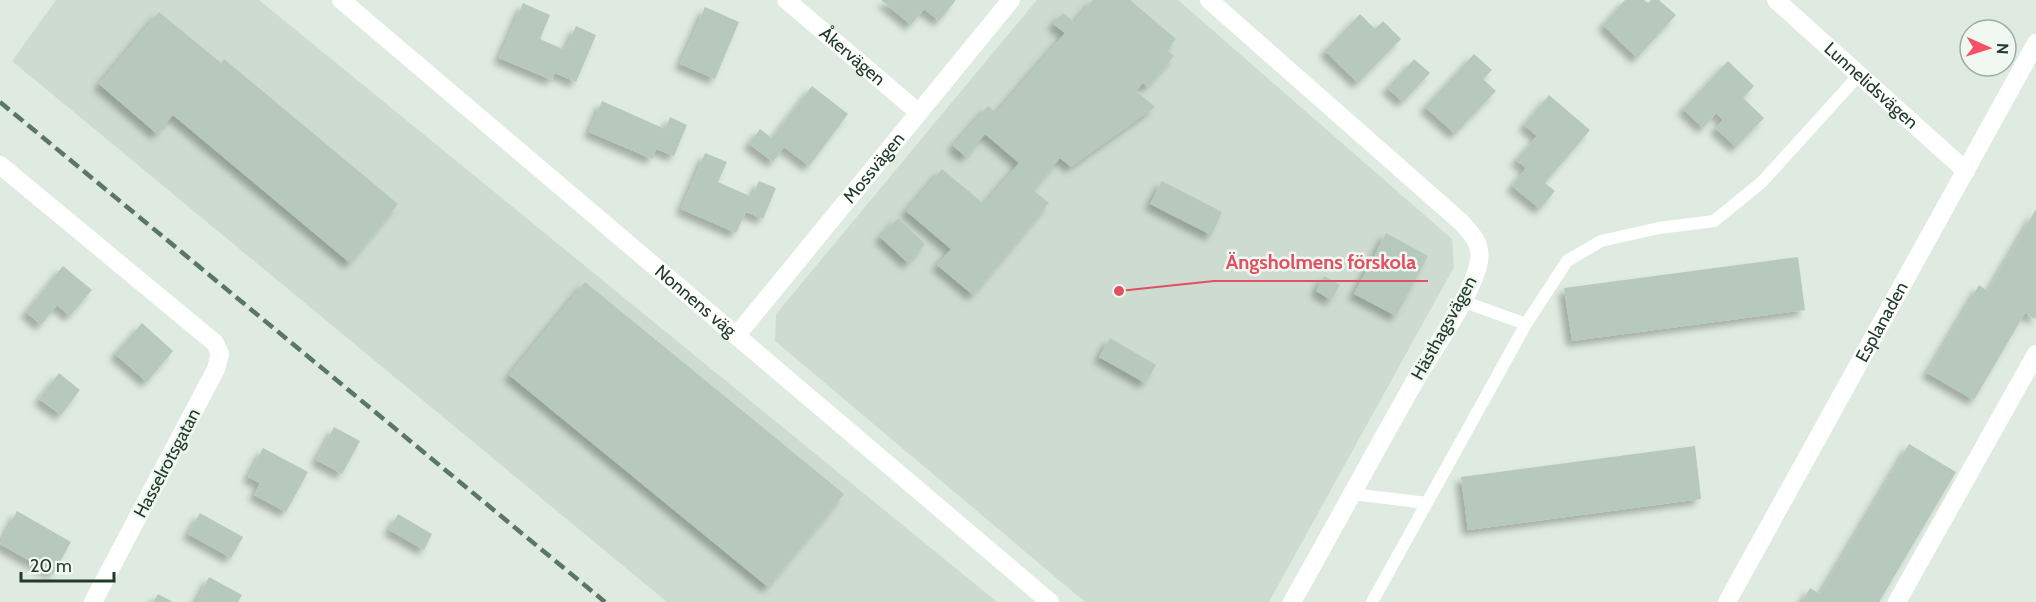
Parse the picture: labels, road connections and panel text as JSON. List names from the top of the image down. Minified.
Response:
{"streets":{"street":["Åkervägen","Lunnelidsvägen","Mossvägen","Nonnens väg","Esplanaden","Hästhagsvägen","Hasselrotsgatan"]},"crossings":[["Åkervägen","Mossvägen"],["Lunnelidsvägen","Esplanaden"],["Mossvägen","Nonnens väg"]],"places":["Ängsholmens förskola"],"scale_bar":"20 m","north":"right"}
